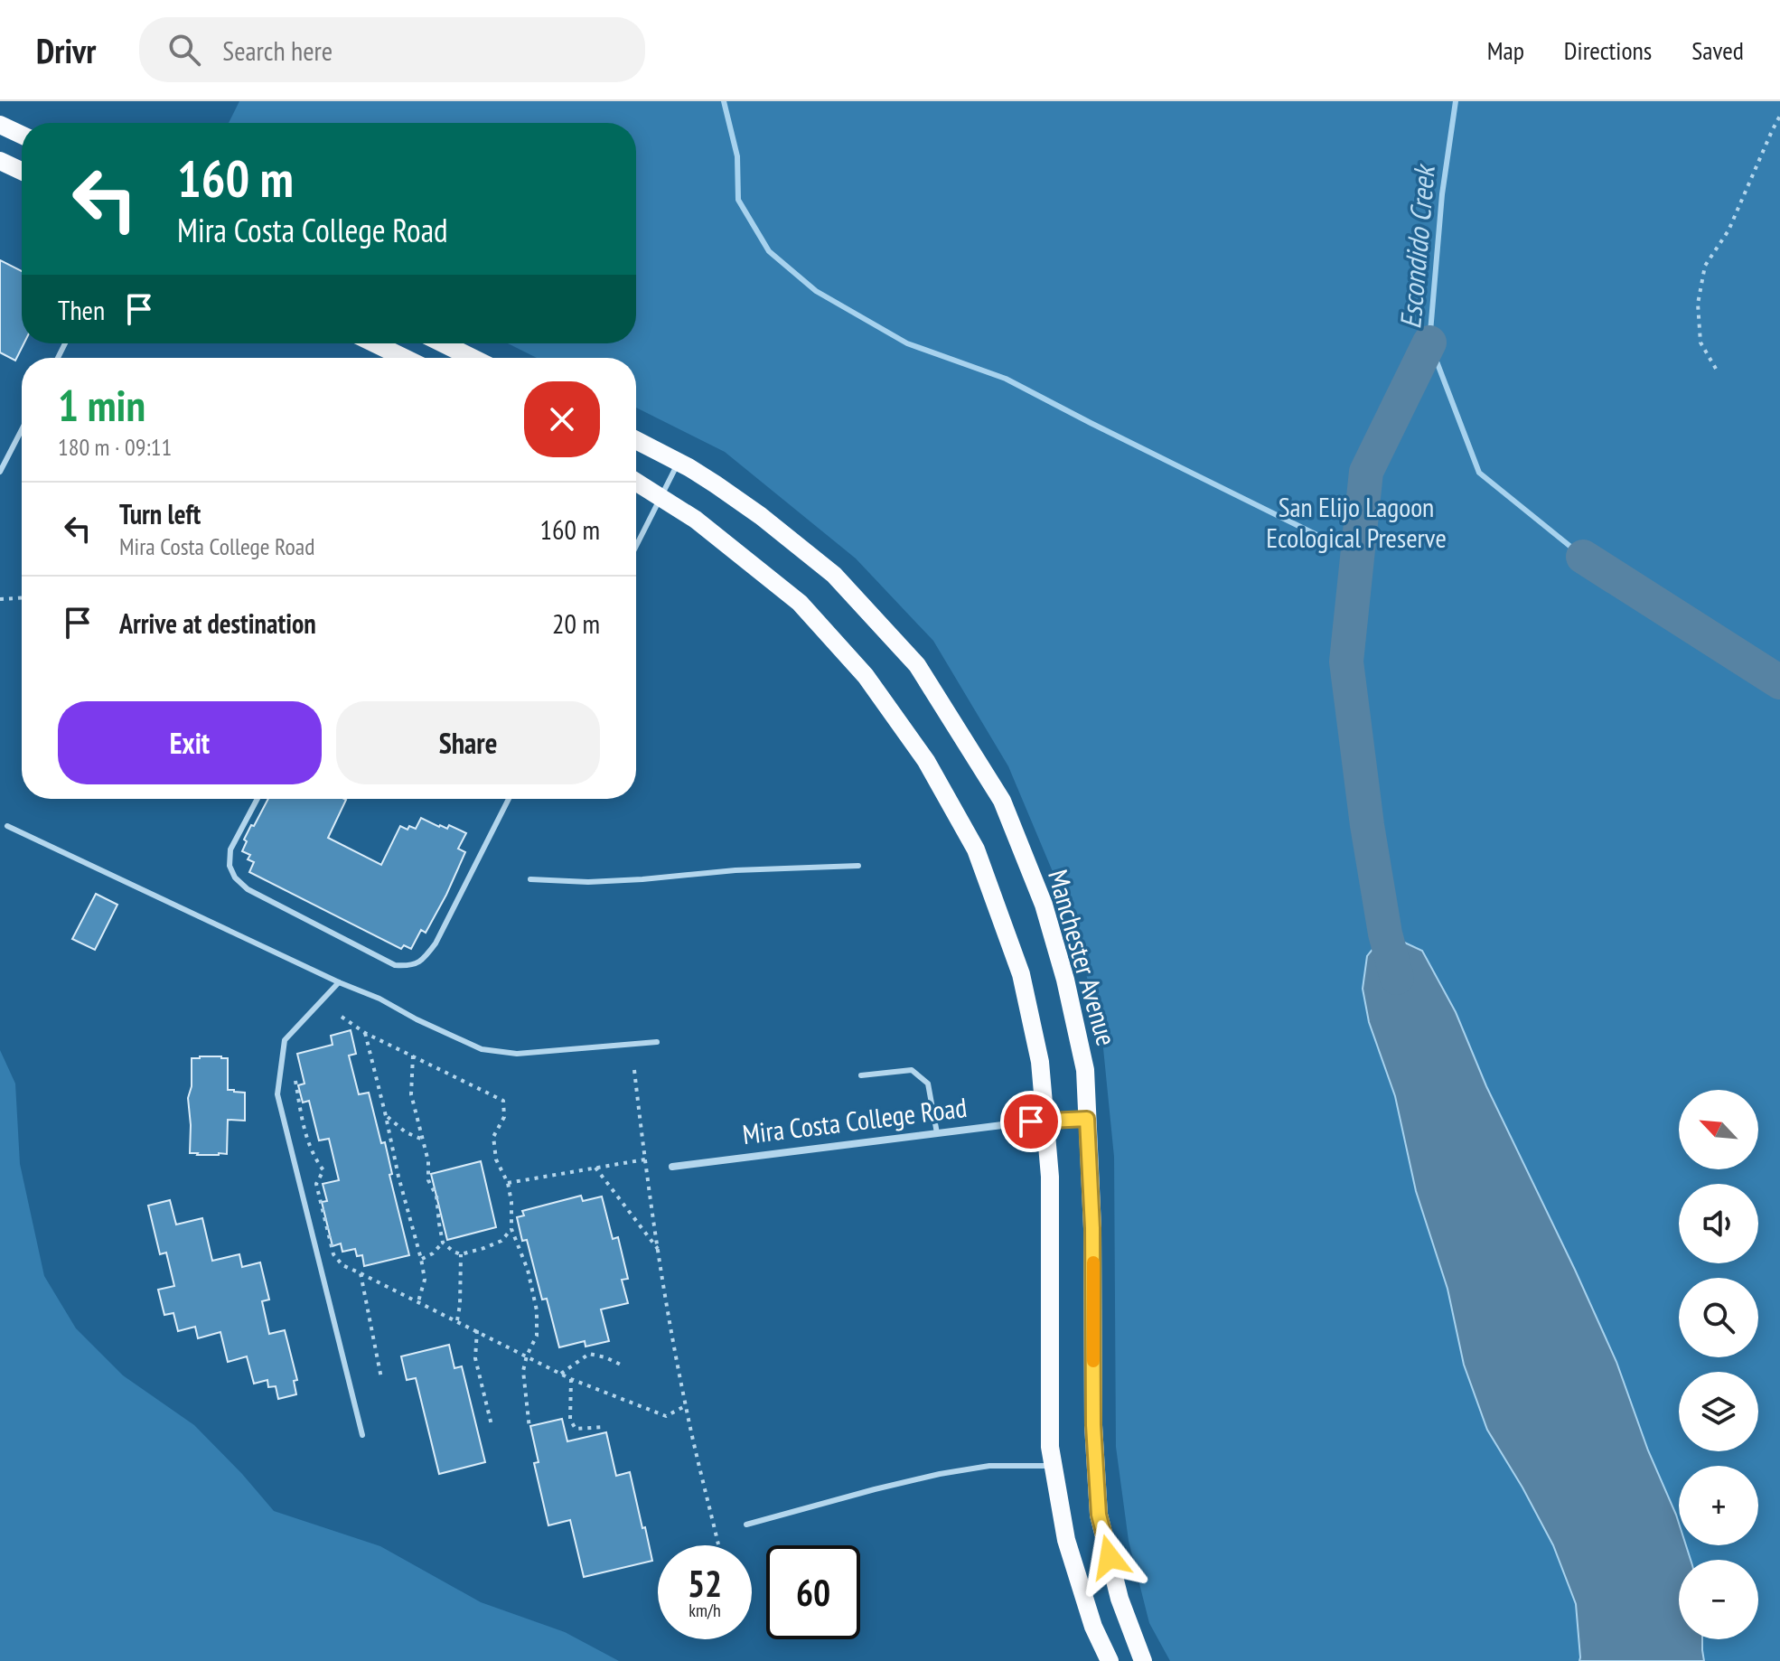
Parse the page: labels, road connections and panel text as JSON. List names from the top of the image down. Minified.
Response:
{"streets":{"main road":["Manchester Avenue"],"street":["Mira Costa College Road"]},"crossings":[["Manchester Avenue","Mira Costa College Road"]],"water":["Escondido Creek"],"parks":["San Elijo Lagoon Ecological Preserve"],"north":"top left","page":{"header":"Drivr","search":"Search here","nav":["Map","Directions","Saved"],"turn":["160 m","Mira Costa College Road"],"then":"Then","heading":["1 min","180 m · 09:11"],"list":[{"name":"Turn left","note":"Mira Costa College Road","value":"160 m"},{"name":"Arrive at destination","value":"20 m"}],"buttons":["Exit","Share"],"map_buttons":["+","−"],"speed":"52 km/h","limit":"60"}}
